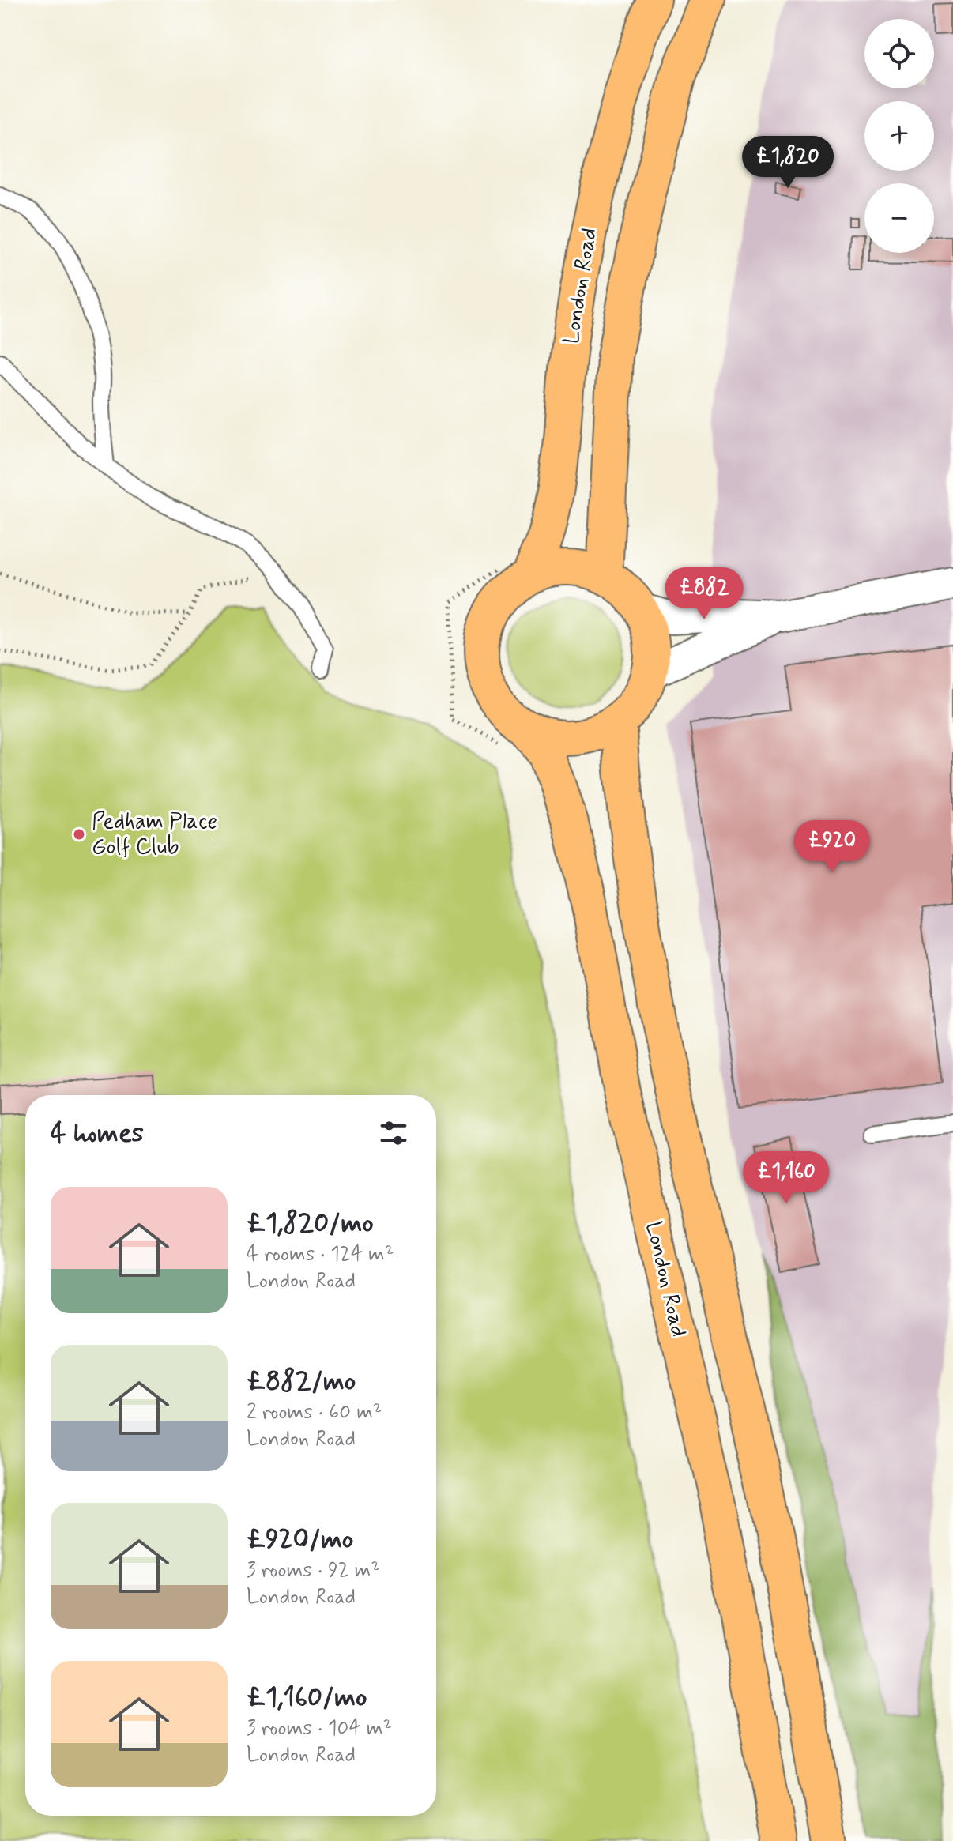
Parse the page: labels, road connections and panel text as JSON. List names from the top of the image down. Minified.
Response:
{"streets":{"main road":["London Road"]},"places":["Pedham Place Golf Club"],"page":{"map_buttons":["+","−"],"price":["£1,820","£882","£920","£1,160"],"heading":"4 homes","list":[{"name":"£1,820/mo","note":"4 rooms · 124 m² · London Road"},{"name":"£882/mo","note":"2 rooms · 60 m² · London Road"},{"name":"£920/mo","note":"3 rooms · 92 m² · London Road"},{"name":"£1,160/mo","note":"3 rooms · 104 m² · London Road"}]}}
